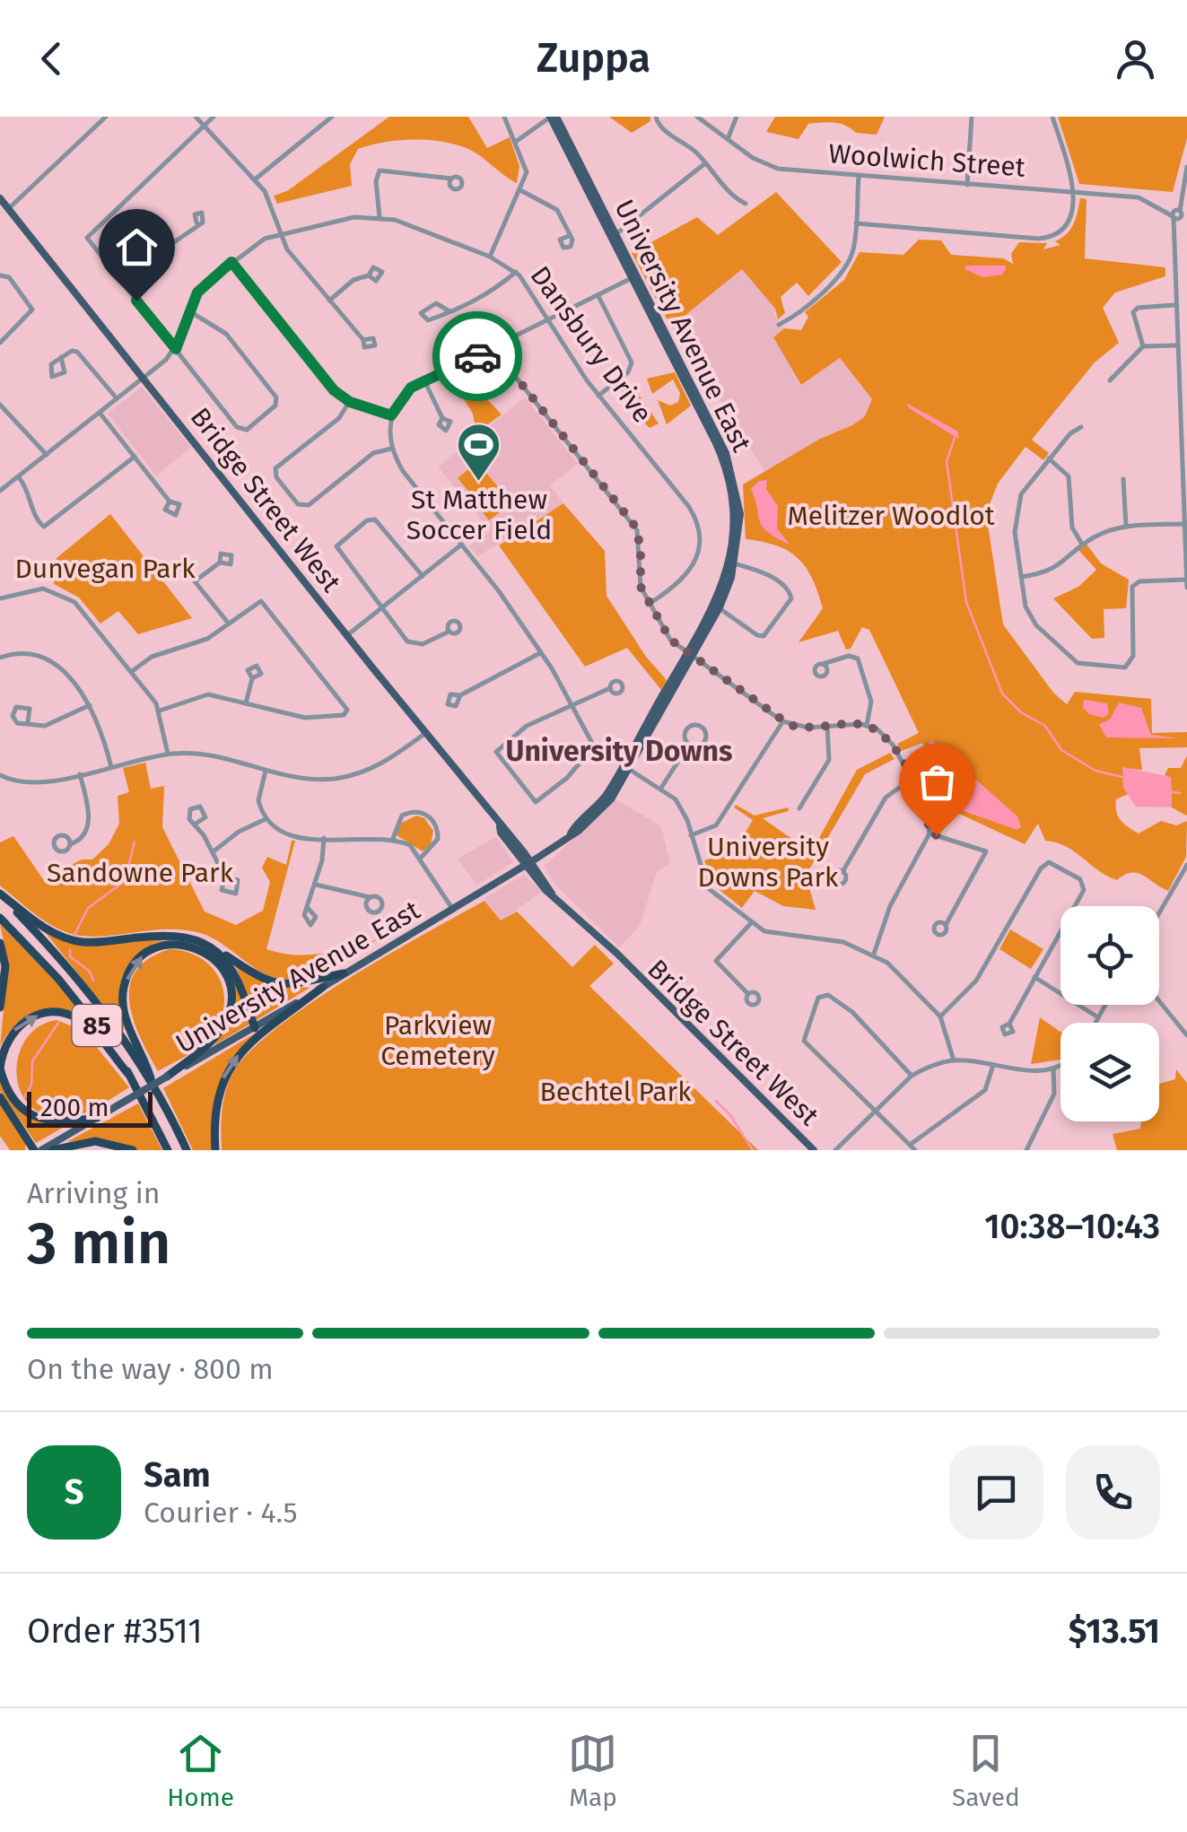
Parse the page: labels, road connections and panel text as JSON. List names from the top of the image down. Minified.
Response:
{"streets":{"highway":["85"],"main road":["University Avenue East","Bridge Street West"],"street":["Woolwich Street","Dansbury Drive"]},"crossings":[["University Avenue East","Bridge Street West"],["Dansbury Drive","Bridge Street West"]],"districts":["University Downs"],"parks":["Melitzer Woodlot","Dunvegan Park","University Downs Park","Sandowne Park","Parkview Cemetery","Bechtel Park"],"places":{"sports":["St Matthew Soccer Field"]},"scale_bar":"200 m","page":{"header":"Zuppa","scale":"200 m","heading":["3 min","Arriving in","10:38–10:43"],"panel":["Sam","Courier · 4.5","Order #3511","$13.51"],"bar":"On the way · 800 m","round":"S","tabs":["Home","Map","Saved"]}}
